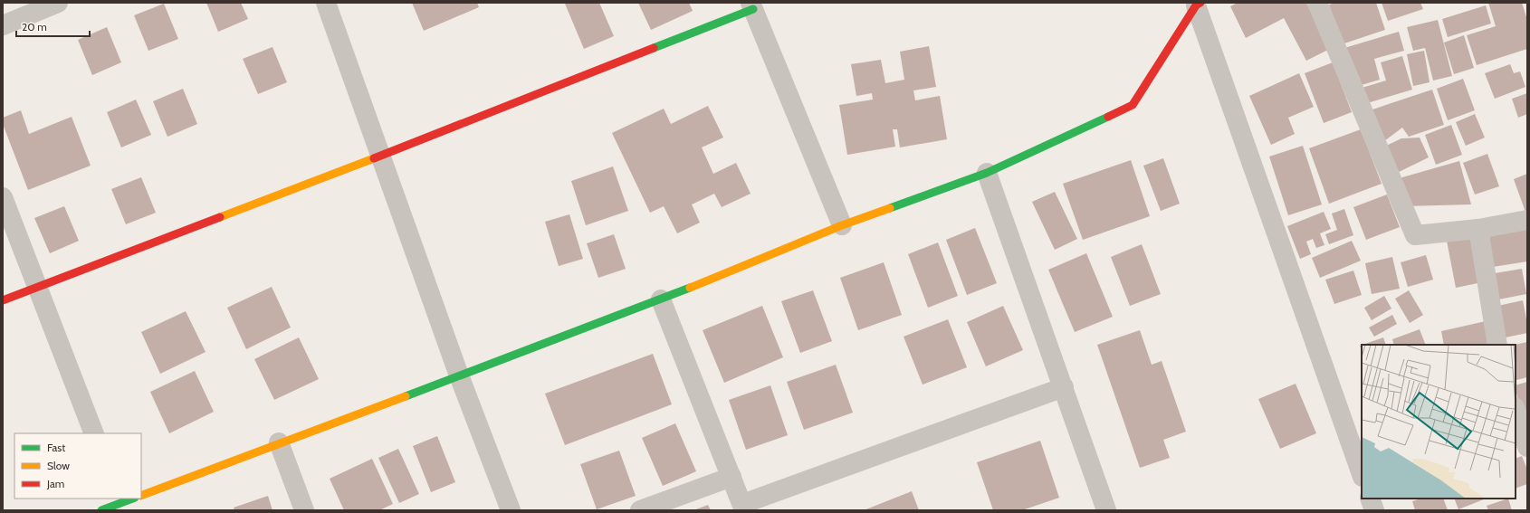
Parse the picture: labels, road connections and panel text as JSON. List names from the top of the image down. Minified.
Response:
{"legend":["Fast","Slow","Jam"],"scale_bar":"20 m"}
